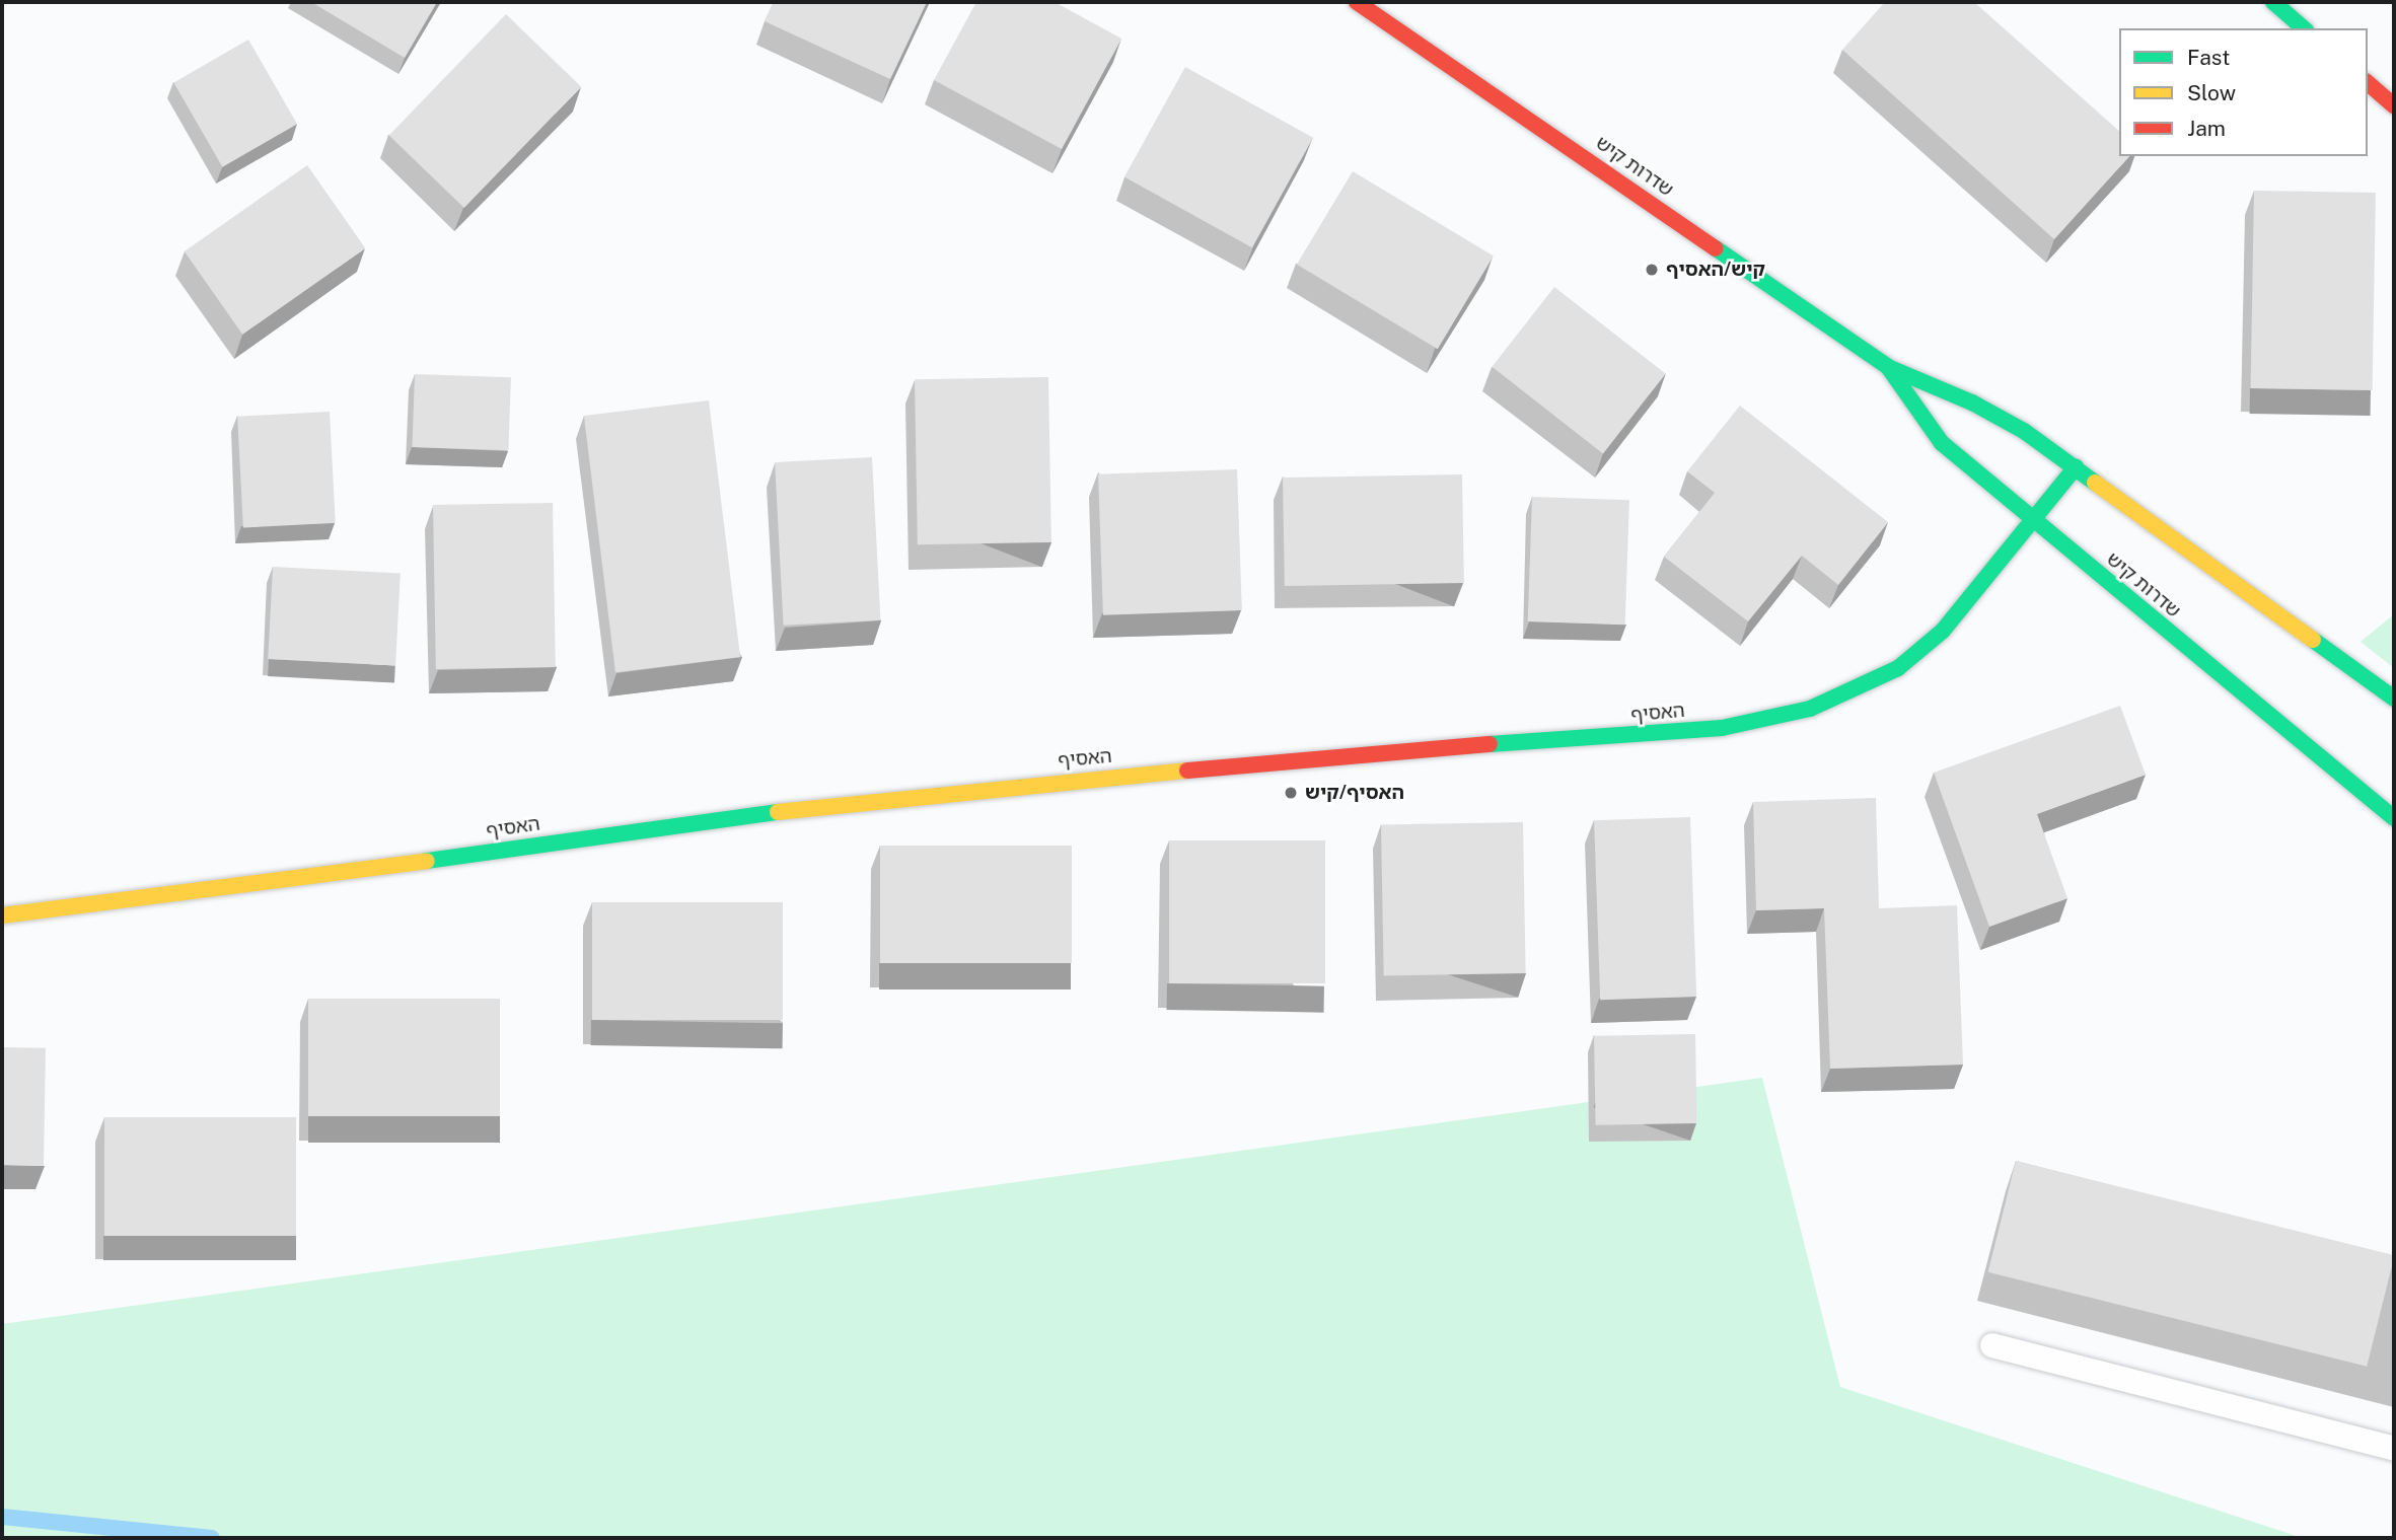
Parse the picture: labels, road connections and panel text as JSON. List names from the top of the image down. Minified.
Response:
{"streets":{"street":["שדרות קיש","האסיף"]},"crossings":[["שדרות קיש","האסיף"]],"places":["קיש/האסיף","האסיף/קיש"],"legend":["Fast","Slow","Jam"]}
